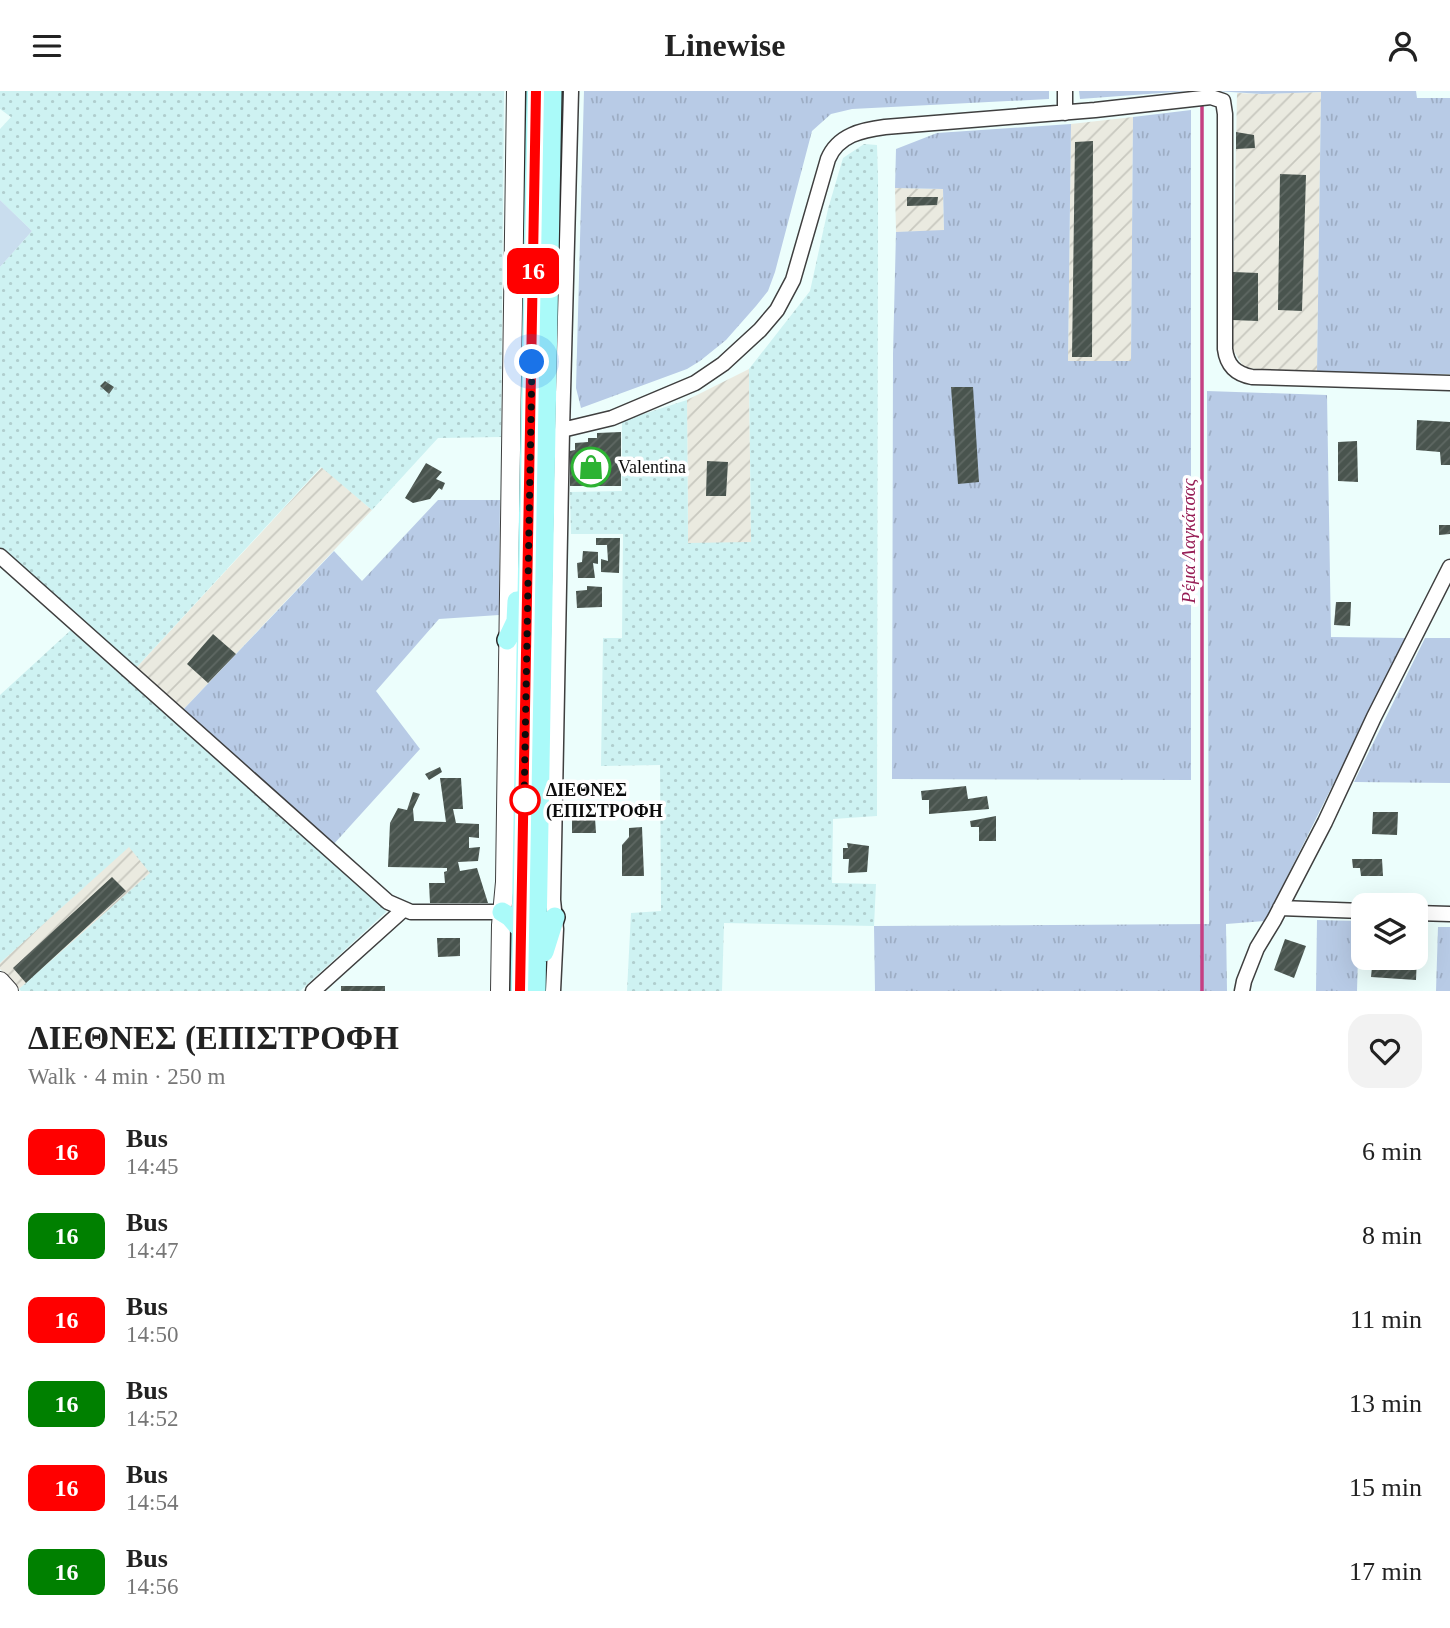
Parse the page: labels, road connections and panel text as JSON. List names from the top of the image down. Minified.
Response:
{"water":["Ρέμα Λαγκάτσας"],"places":{"shop":["Valentina"],"other":["ΔΙΕΘΝΕΣ (ΕΠΙΣΤΡΟΦΗ"]},"lines":["bus line 16"],"page":{"header":"Linewise","on_map":"16","heading":["ΔΙΕΘΝΕΣ (ΕΠΙΣΤΡΟΦΗ","Walk · 4 min · 250 m"],"list":[{"mark":"16","name":"Bus","note":"14:45","value":"6 min"},{"mark":"16","name":"Bus","note":"14:47","value":"8 min"},{"mark":"16","name":"Bus","note":"14:50","value":"11 min"},{"mark":"16","name":"Bus","note":"14:52","value":"13 min"},{"mark":"16","name":"Bus","note":"14:54","value":"15 min"},{"mark":"16","name":"Bus","note":"14:56","value":"17 min"}]}}
